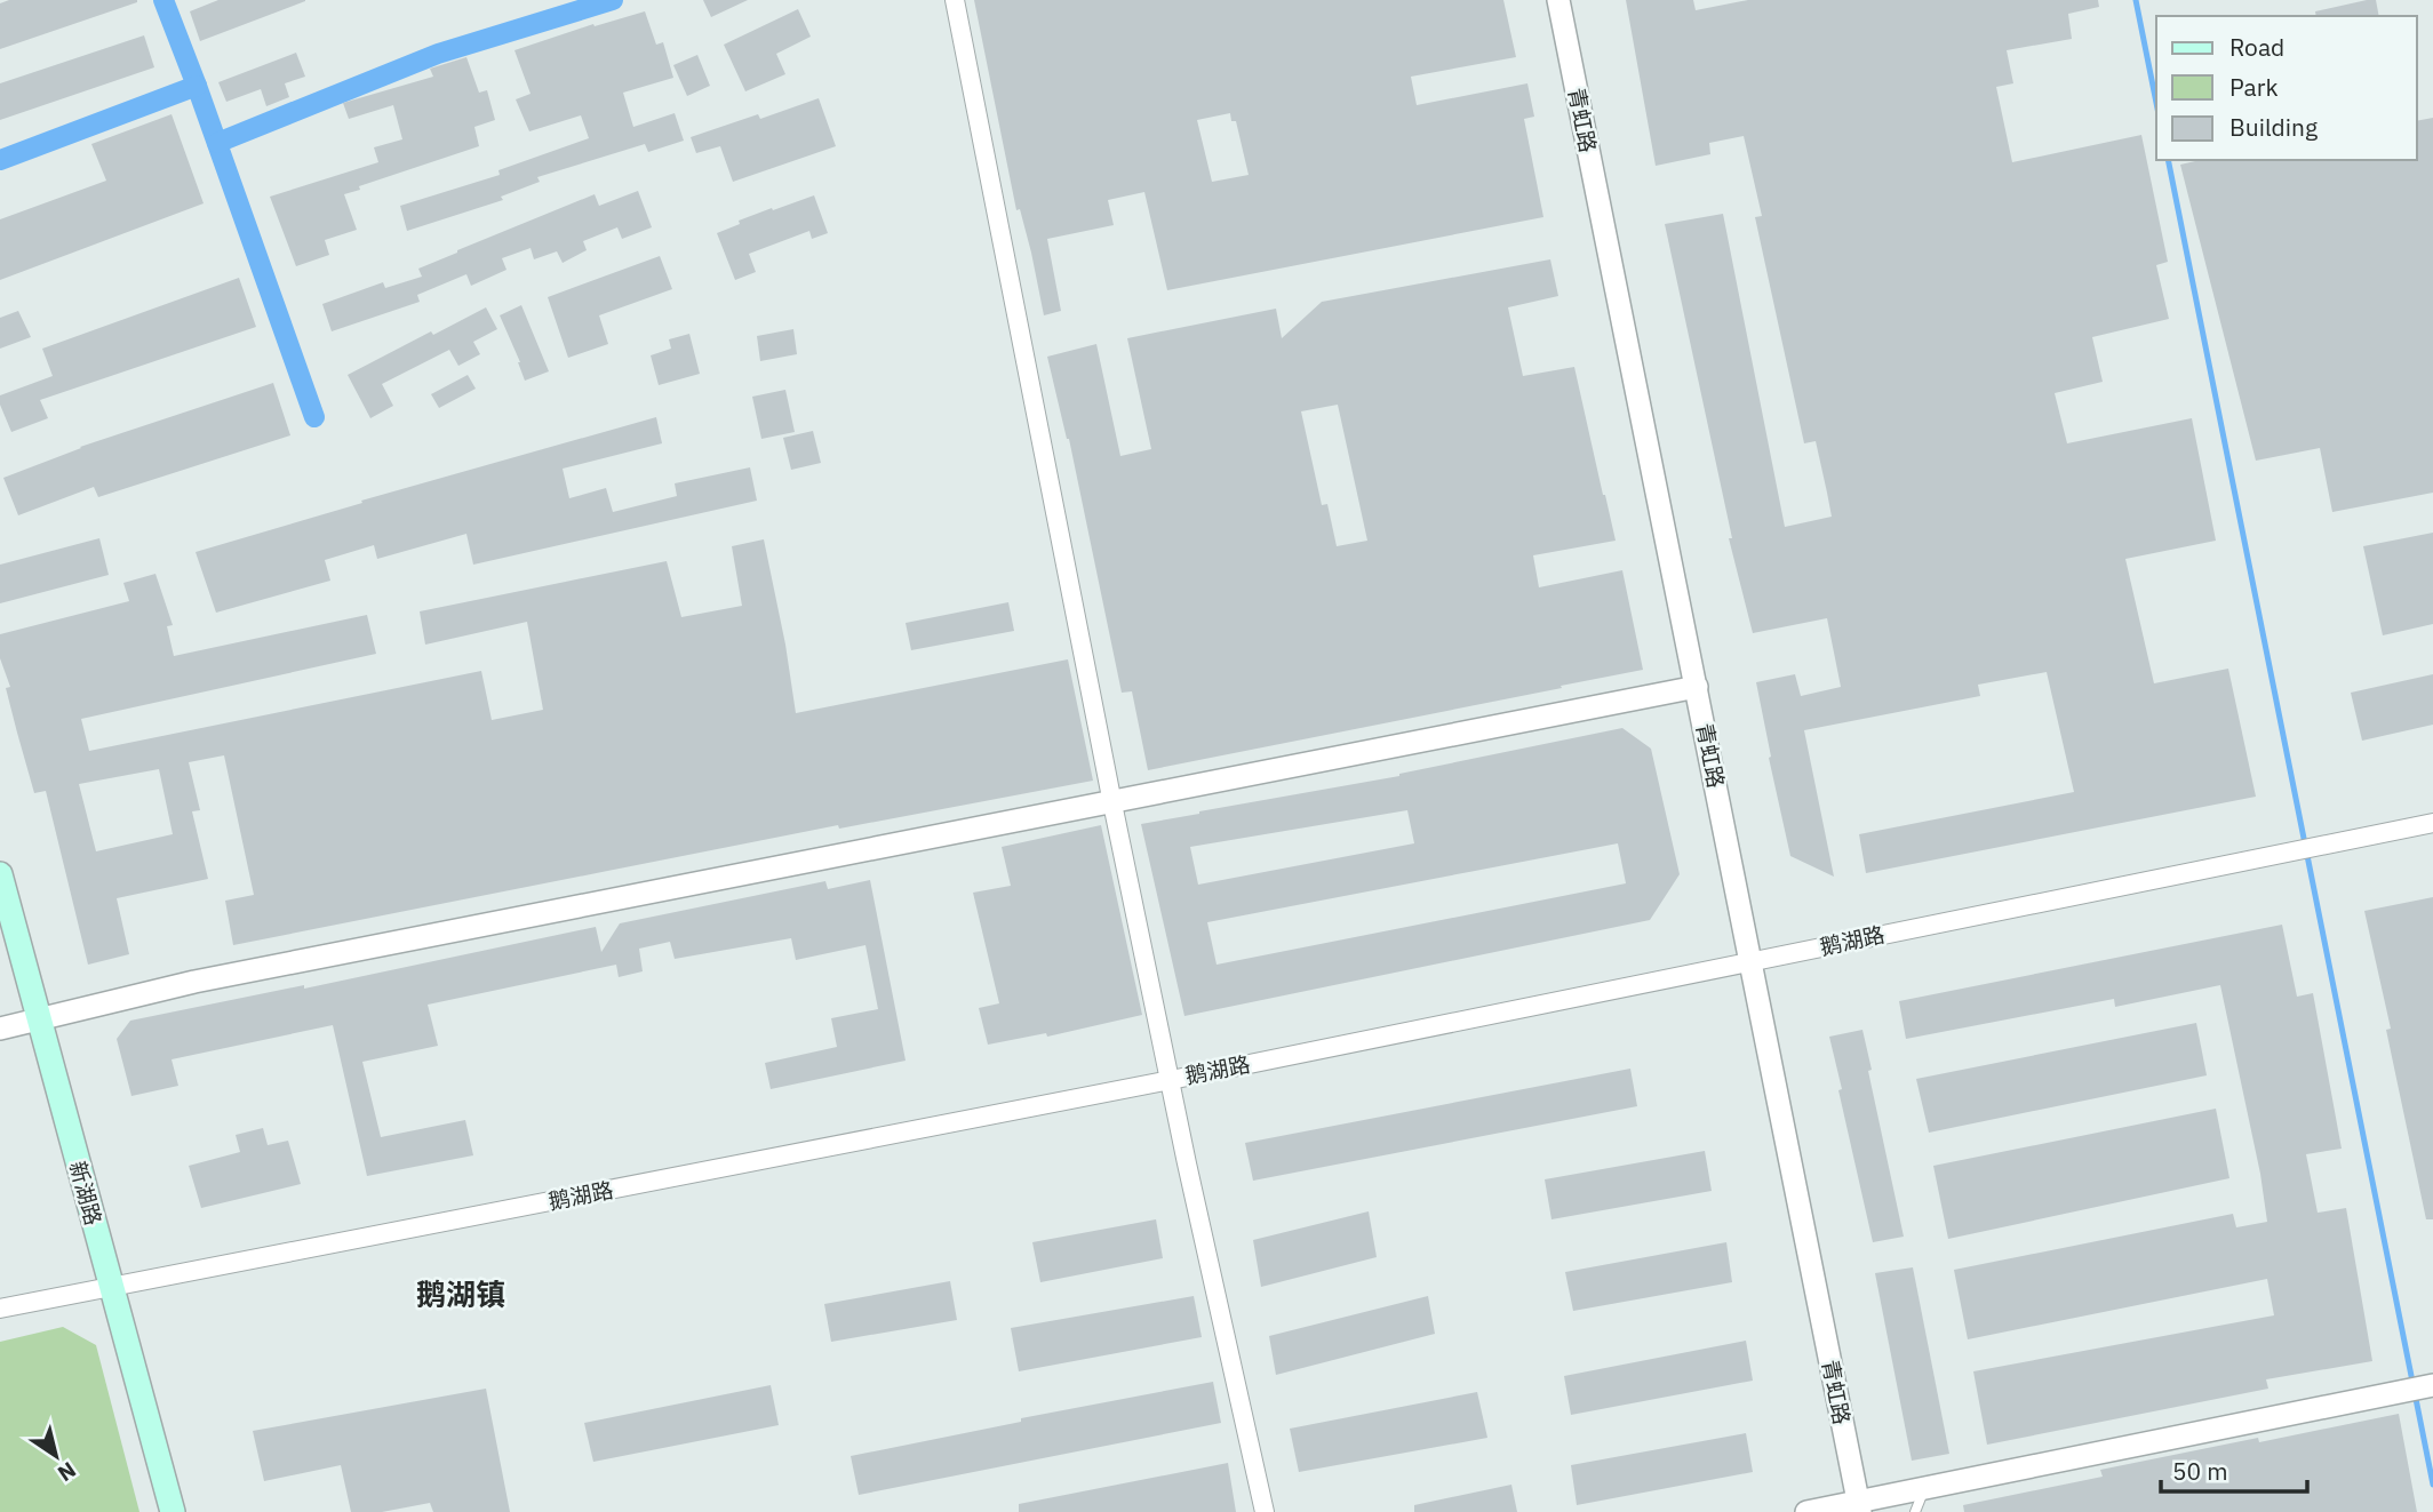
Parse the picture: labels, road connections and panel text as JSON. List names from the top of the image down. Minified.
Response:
{"streets":{"main road":["新湖路"],"street":["青虹路","鹅湖路"]},"crossings":[["青虹路","鹅湖路"],["鹅湖路","新湖路"]],"districts":["鹅湖镇"],"legend":["Road","Park","Building"],"scale_bar":"50 m","north":"bottom right"}
